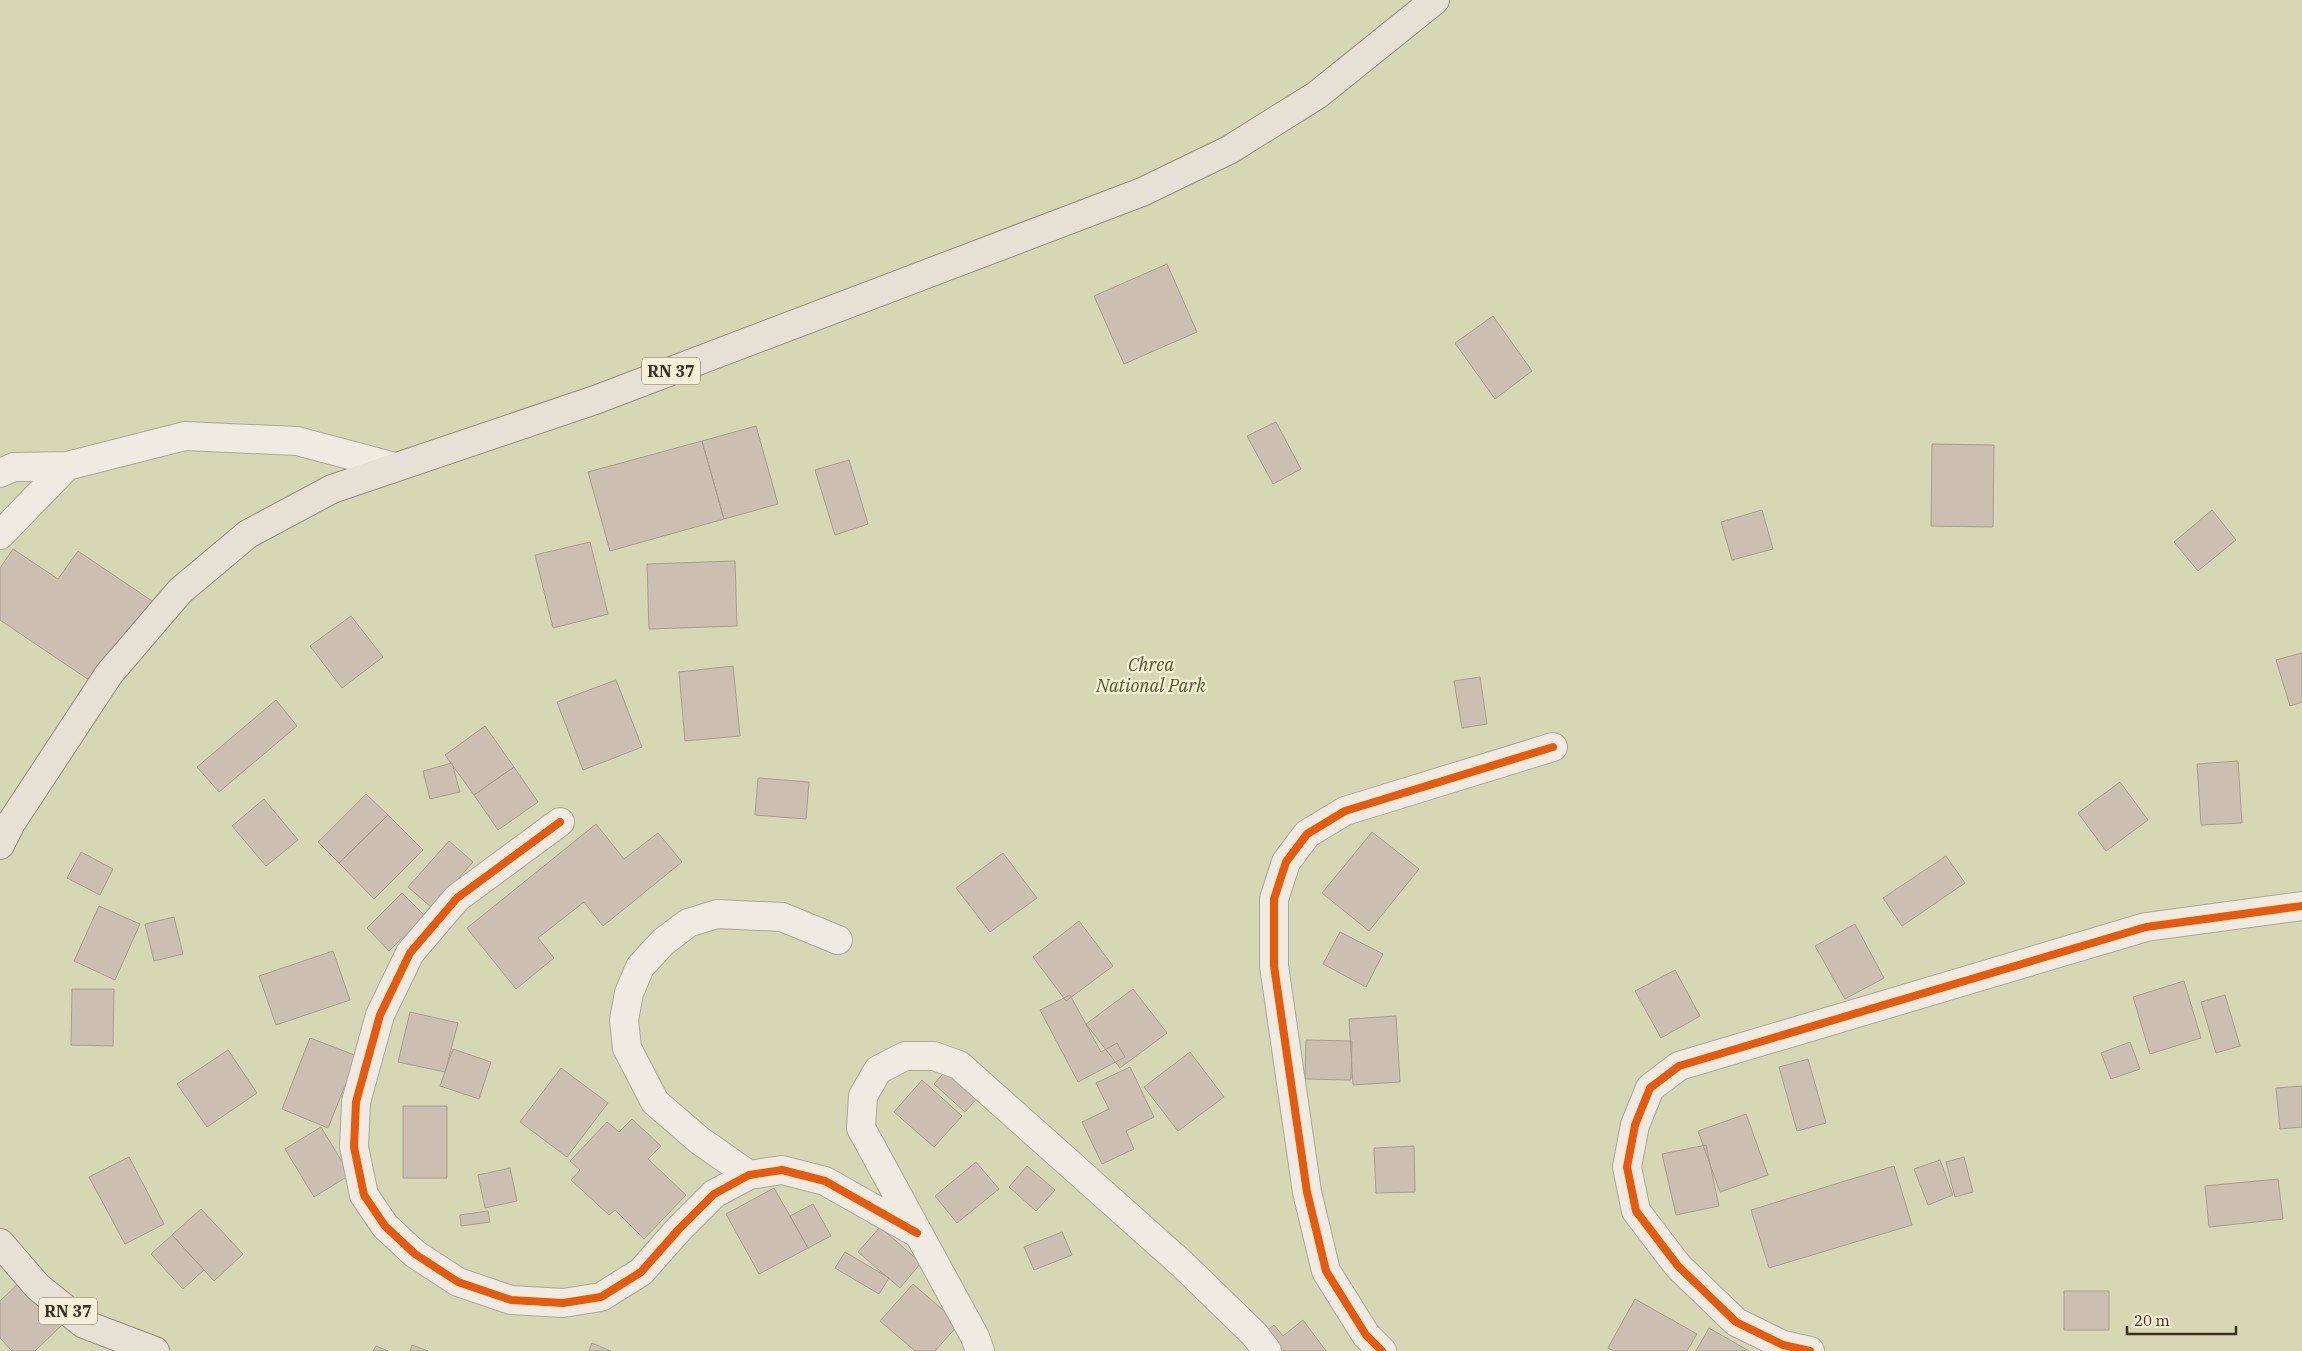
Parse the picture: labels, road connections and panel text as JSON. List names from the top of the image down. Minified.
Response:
{"streets":{"main road":["RN 37"]},"parks":["Chrea National Park"],"scale_bar":"20 m"}
